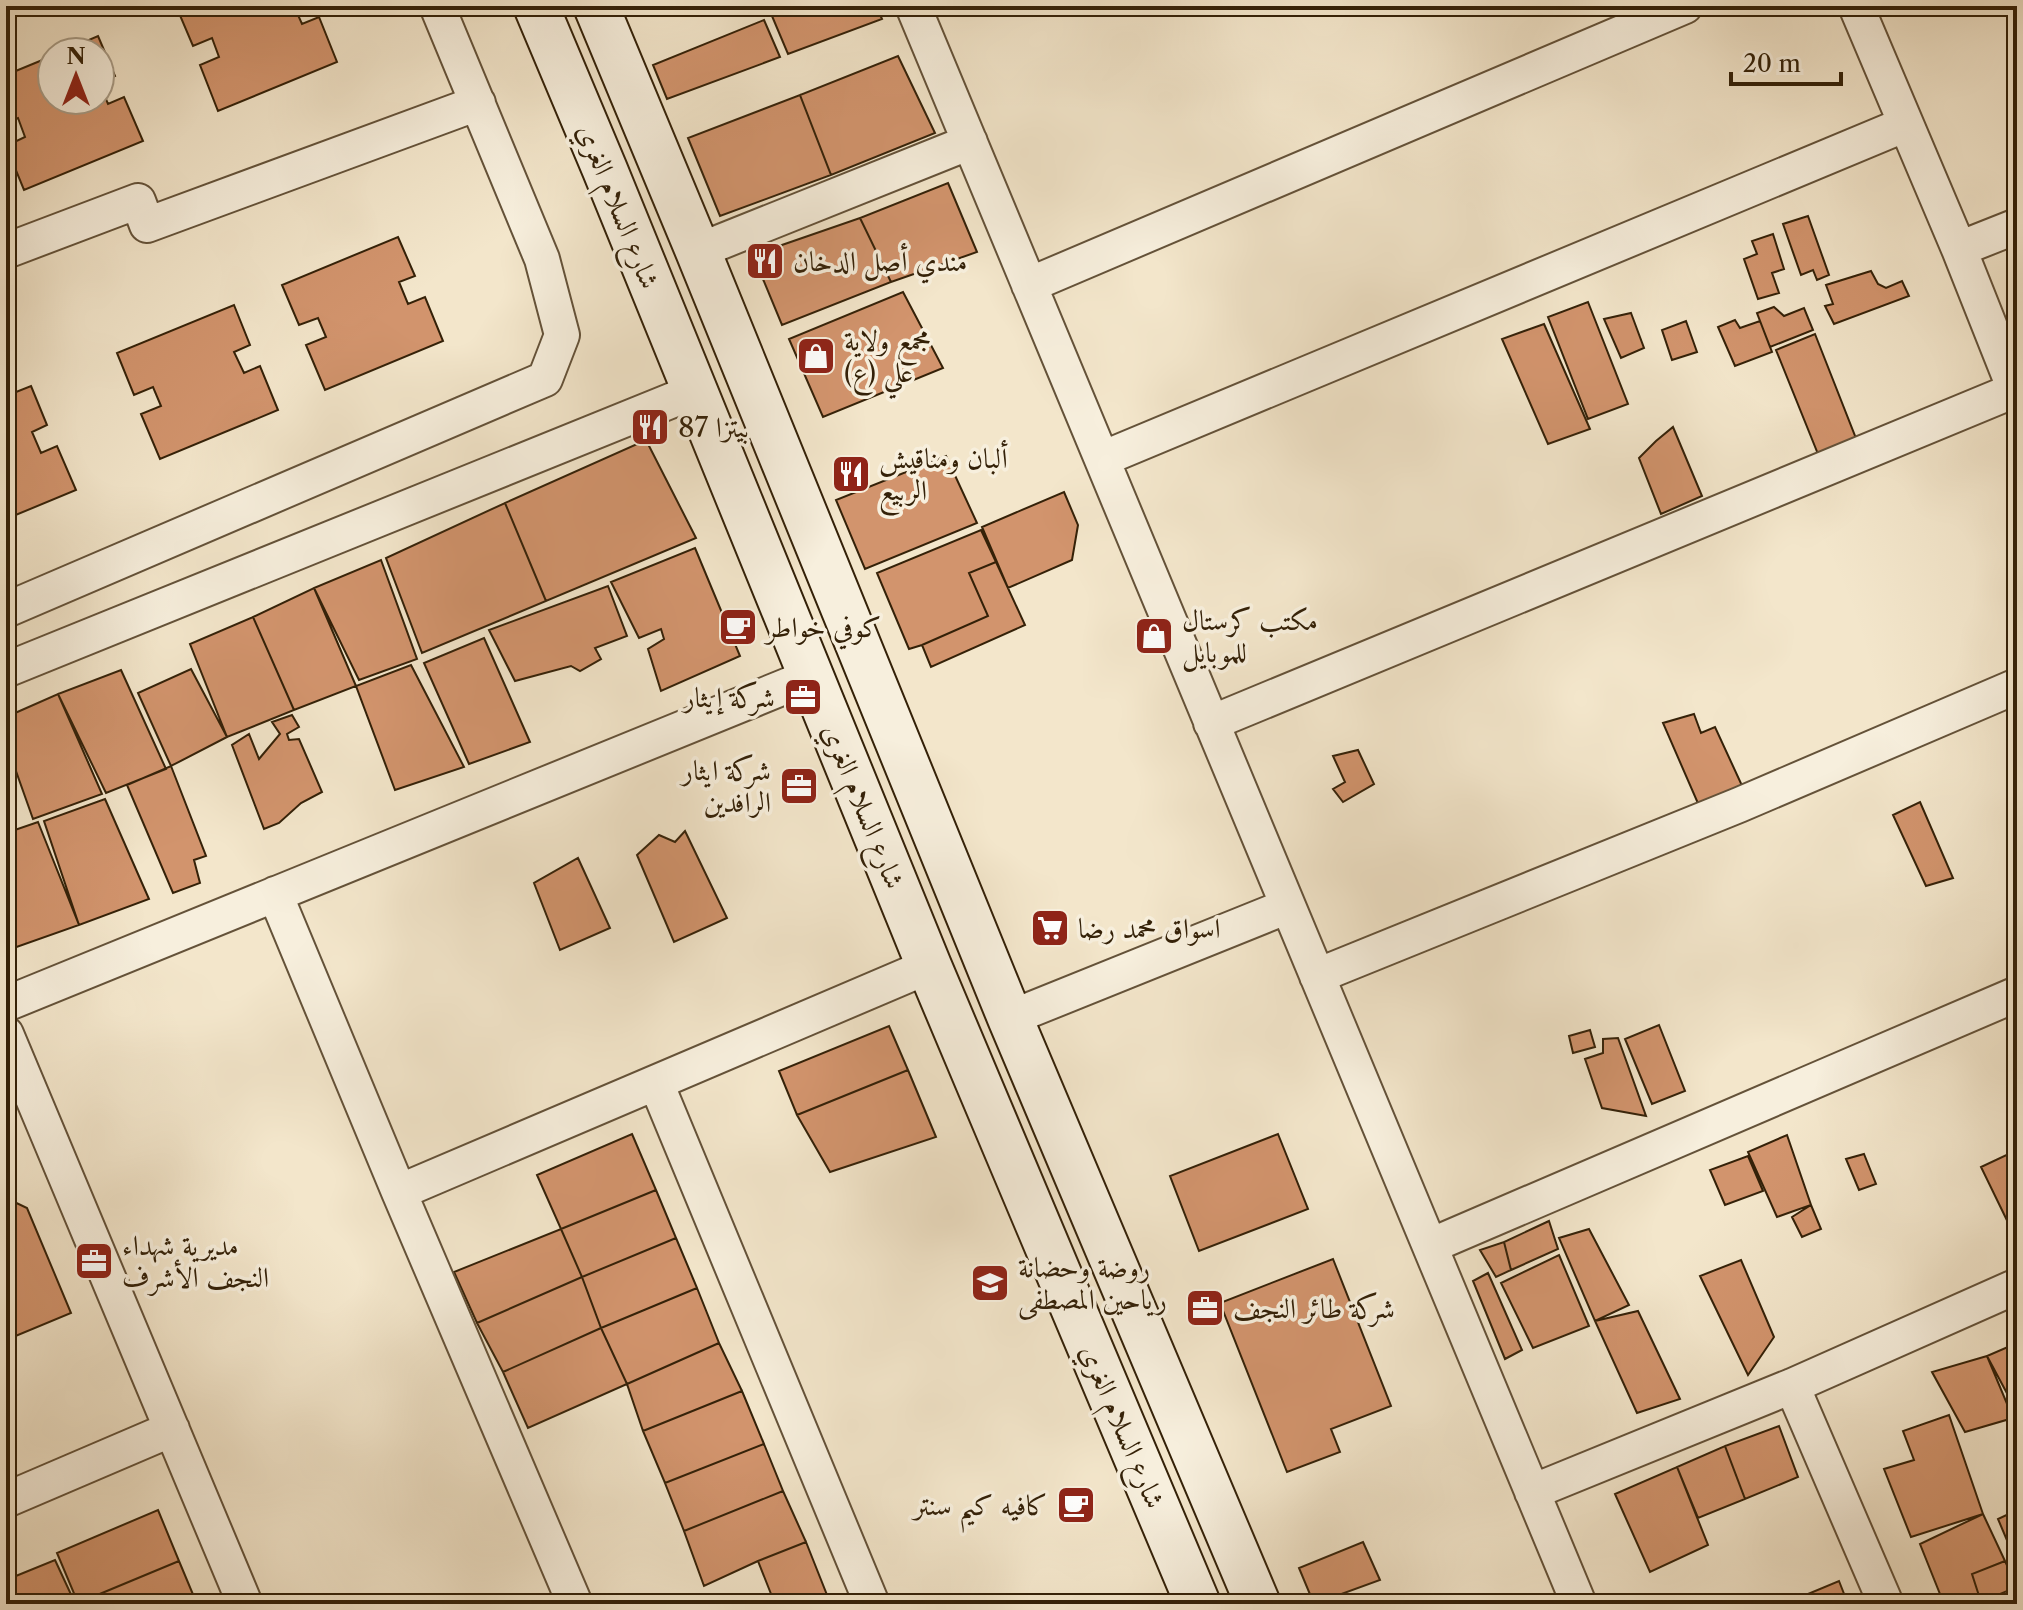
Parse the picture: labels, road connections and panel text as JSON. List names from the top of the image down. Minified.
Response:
{"streets":{"main road":["شارع السلام الغري"]},"places":{"restaurant":["مندي أصل الدخان","بيتزا 87","ألبان ومناقيش الربيع"],"shop":["مجمع ولاية علي (ع)","مكتب كرستال للموبايل"],"cafe":["كوفي خواطر","كافيه كيم سنتر"],"office":["شركة إيثار","شركة ايثار الرافدين","مديرية شهداء النجف الأشرف","شركة طائر النجف"],"supermarket":["اسواق محمد رضا"],"school or university":["روضة وحضانة رياحين المصطفى"]},"scale_bar":"20 m","north":"top"}
